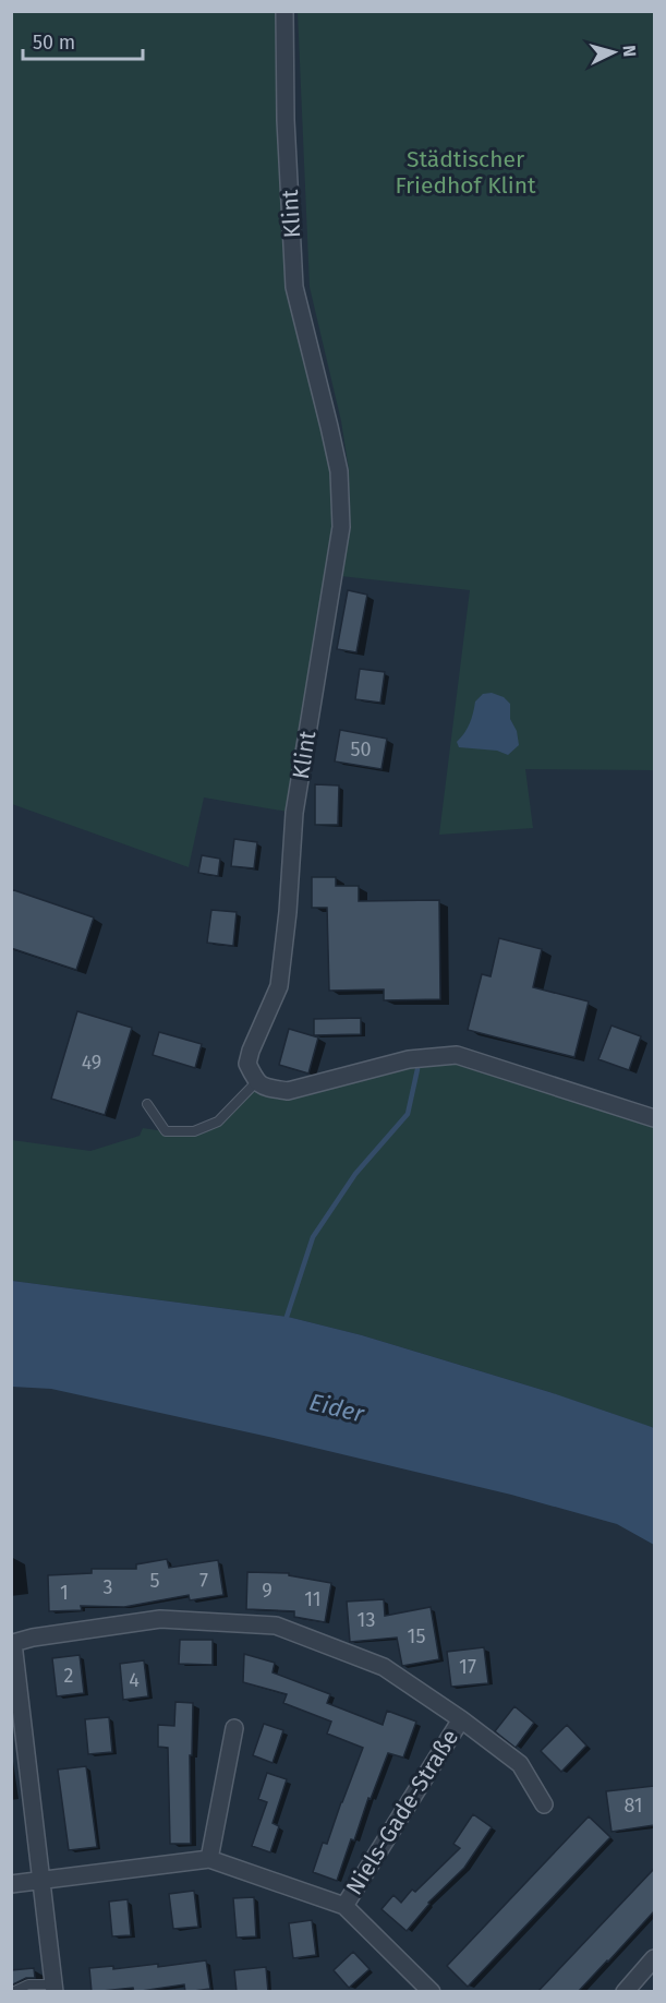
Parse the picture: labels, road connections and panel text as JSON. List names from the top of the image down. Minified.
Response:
{"streets":{"street":["Klint","Niels-Gade-Straße"]},"water":["Eider"],"parks":["Städtischer Friedhof Klint"],"house_numbers":["50","49","5","7","3","9","1","11","13","15","17","2","4","81"],"scale_bar":"50 m","north":"right"}
